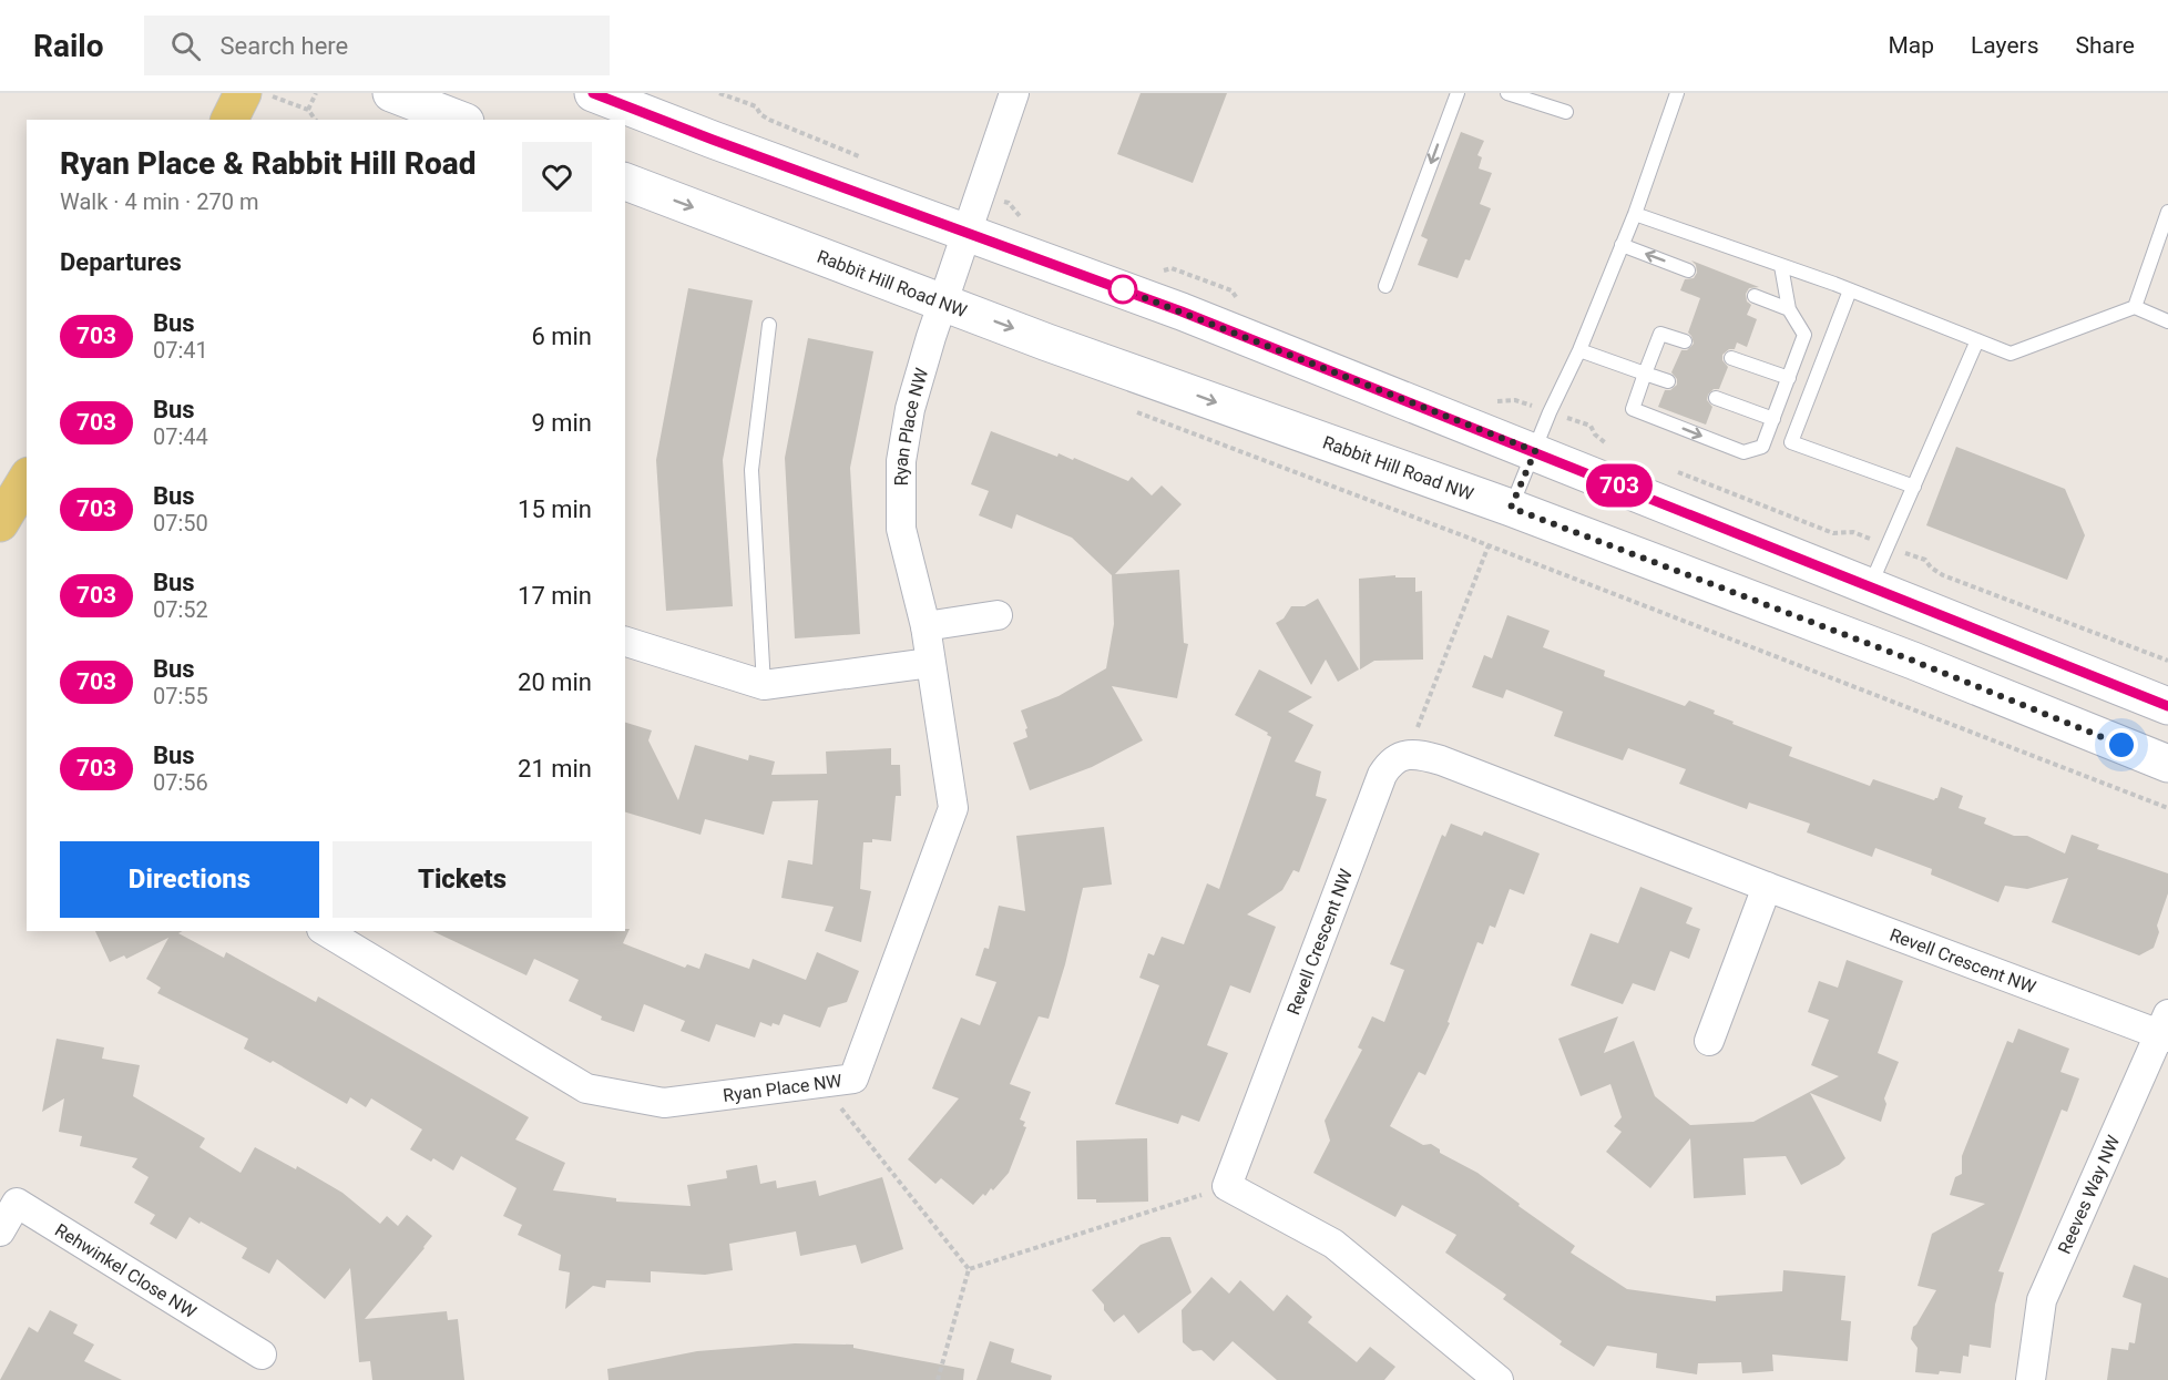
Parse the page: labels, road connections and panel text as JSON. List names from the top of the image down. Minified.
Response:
{"streets":{"main road":["Rabbit Hill Road NW"],"street":["Ryan Place NW","Revell Crescent NW","Reeves Way NW","Rehwinkel Close NW"]},"crossings":[["Rabbit Hill Road NW","Ryan Place NW"],["Revell Crescent NW","Reeves Way NW"]],"lines":["bus line 703"],"page":{"header":"Railo","search":"Search here","nav":["Map","Layers","Share"],"on_map":"703","heading":[["Ryan Place & Rabbit Hill Road","Walk · 4 min · 270 m"],"Departures"],"list":[{"mark":"703","name":"Bus","note":"07:41","value":"6 min"},{"mark":"703","name":"Bus","note":"07:44","value":"9 min"},{"mark":"703","name":"Bus","note":"07:50","value":"15 min"},{"mark":"703","name":"Bus","note":"07:52","value":"17 min"},{"mark":"703","name":"Bus","note":"07:55","value":"20 min"},{"mark":"703","name":"Bus","note":"07:56","value":"21 min"}],"buttons":["Directions","Tickets"]}}
